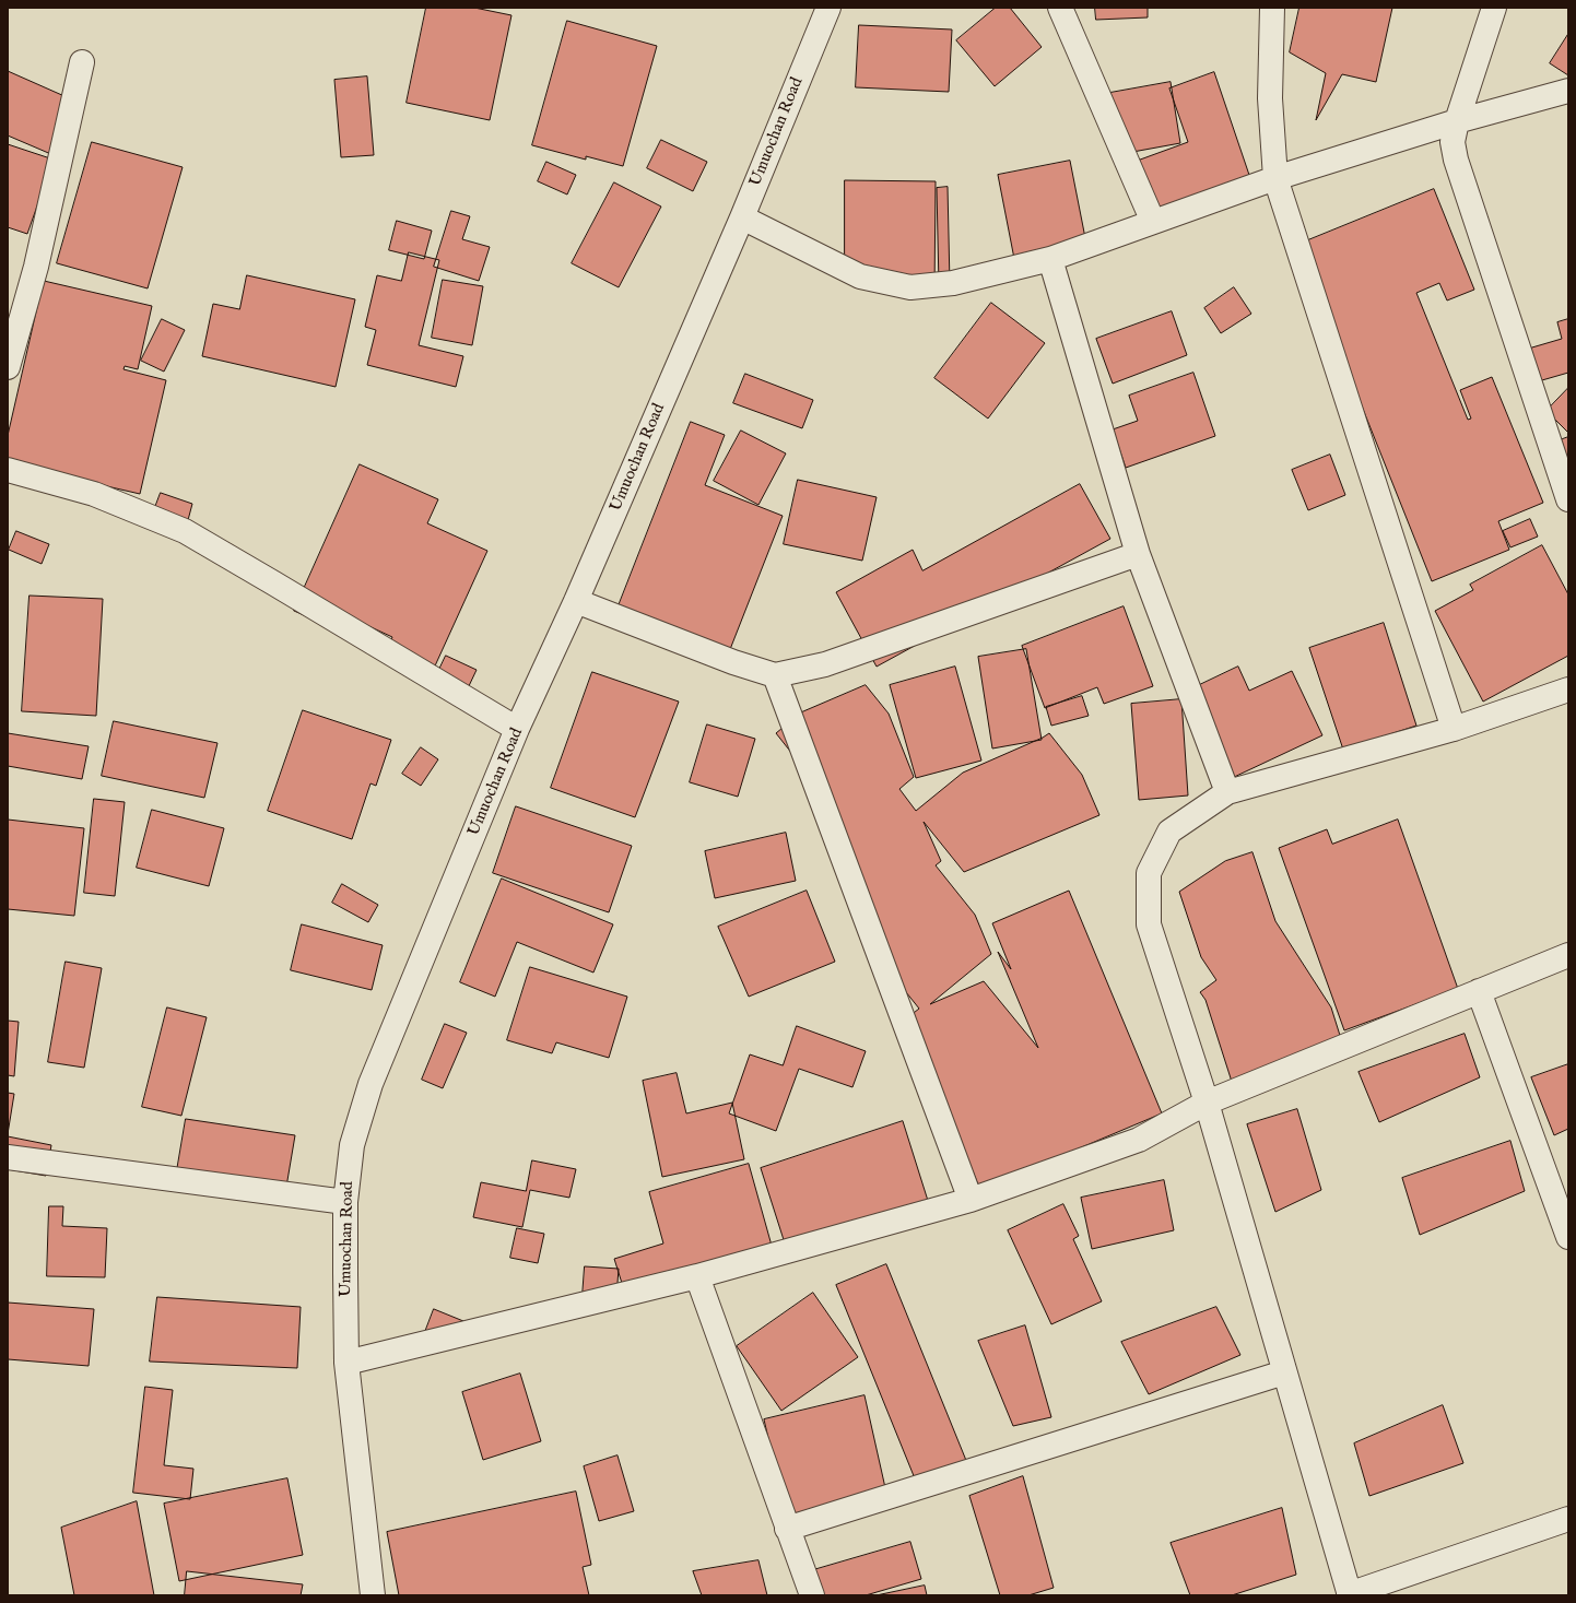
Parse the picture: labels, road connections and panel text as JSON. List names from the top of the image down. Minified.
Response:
{"streets":{"street":["Umuochan Road"]}}
